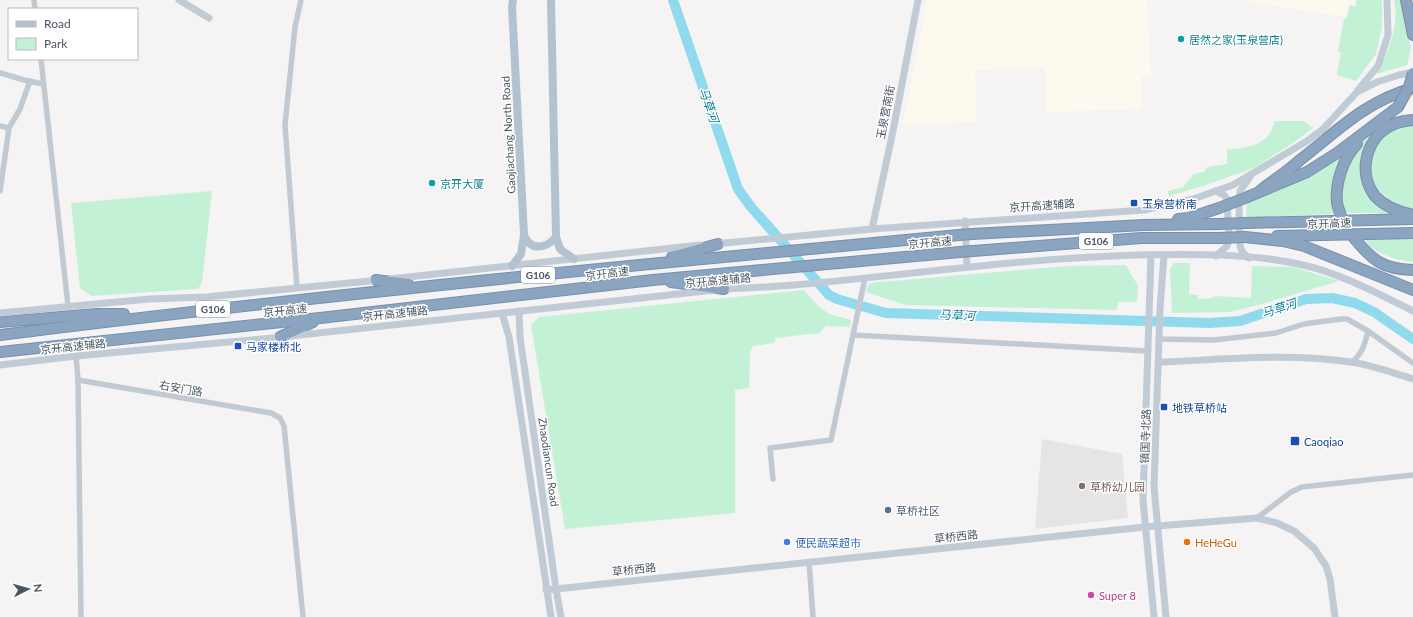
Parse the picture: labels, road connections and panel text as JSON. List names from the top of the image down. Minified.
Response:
{"streets":{"highway":["京开高速","G106"],"main road":["Gaojiachang North Road"],"street":["玉泉营南街","京开高速辅路","右安门路","镇国寺北路","Zhaodiancun Road","草桥西路"]},"crossings":[["玉泉营南街","京开高速辅路"],["京开高速辅路","Zhaodiancun Road"],["镇国寺北路","草桥西路"],["Zhaodiancun Road","草桥西路"]],"water":["马草河"],"places":{"other":["居然之家(玉泉营店)","京开大厦","草桥幼儿园","草桥社区","便民蔬菜超市","HeHeGu","Super 8"],"transit":["玉泉营桥南","马家楼桥北","地铁草桥站","Caoqiao"]},"legend":["Road","Park"],"north":"right"}
